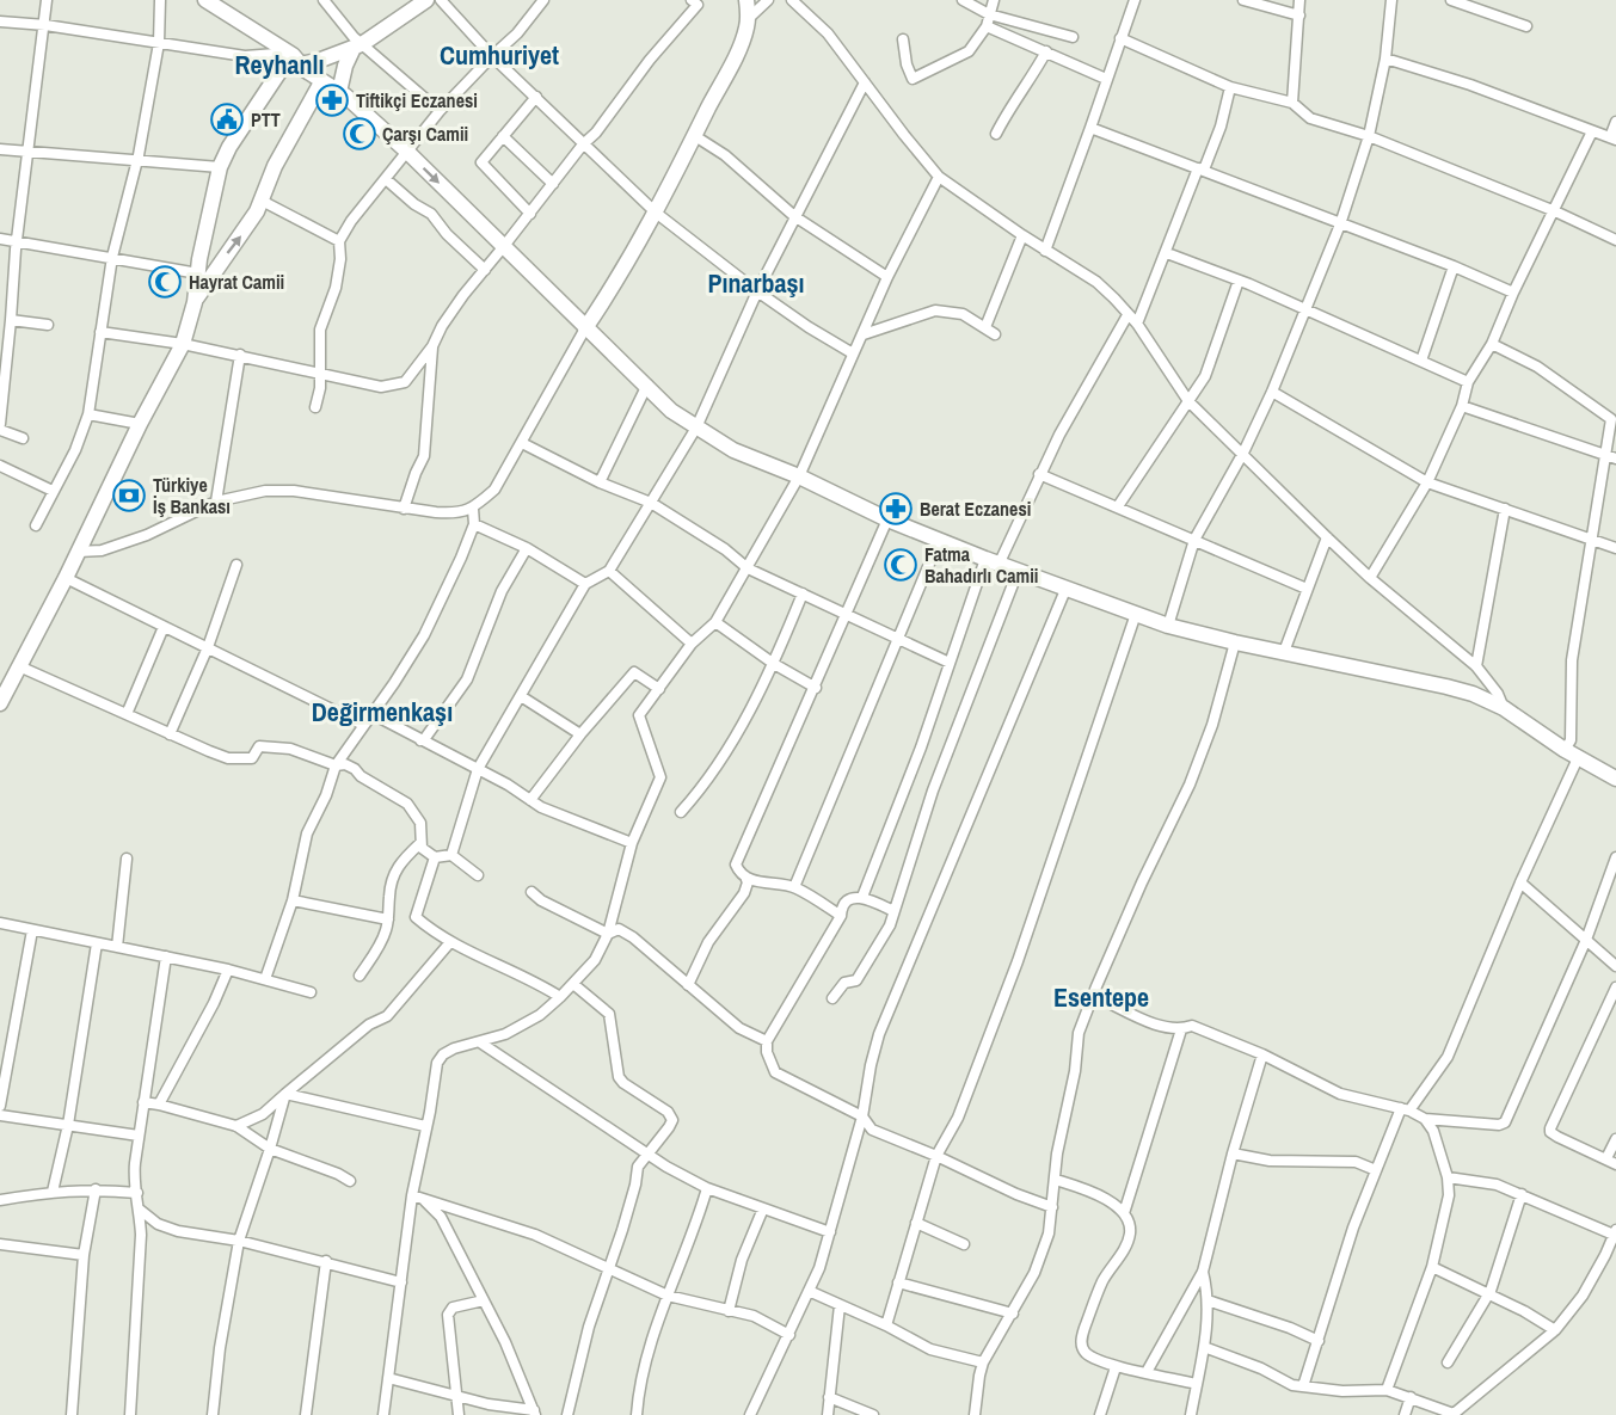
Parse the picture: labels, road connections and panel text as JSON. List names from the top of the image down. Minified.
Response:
{"districts":["Cumhuriyet","Reyhanlı","Pınarbaşı","Değirmenkaşı","Esentepe"],"places":{"pharmacy":["Tiftikçi Eczanesi","Berat Eczanesi"],"public building":["PTT"],"mosque":["Çarşı Camii","Hayrat Camii","Fatma Bahadırlı Camii"],"bank":["Türkiye İş Bankası"]}}
